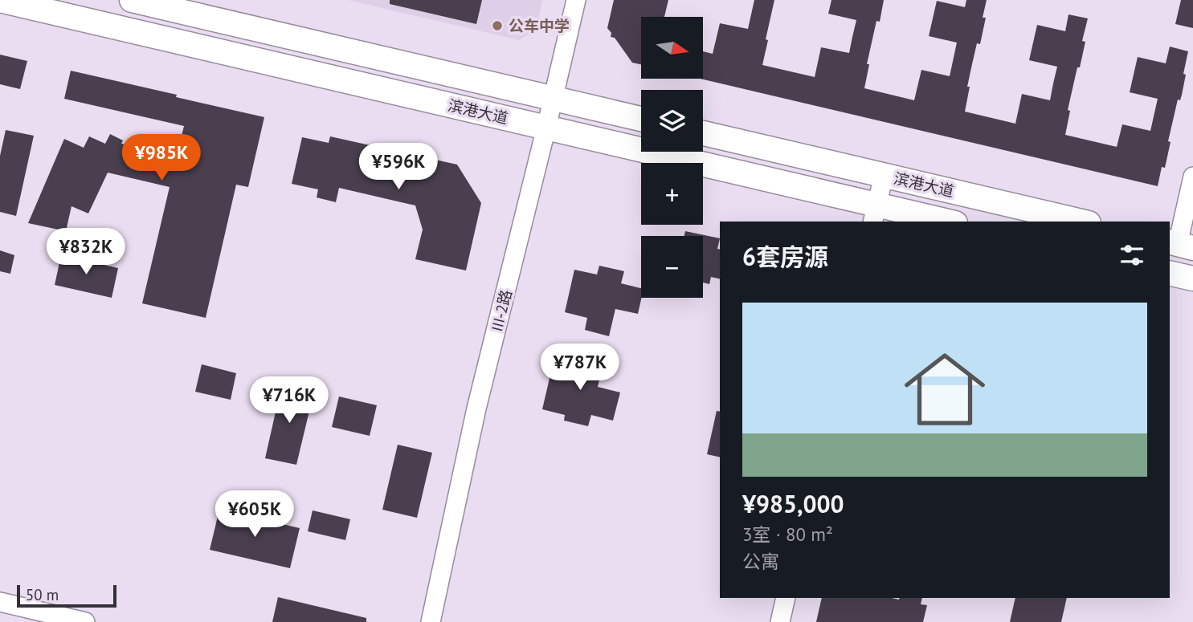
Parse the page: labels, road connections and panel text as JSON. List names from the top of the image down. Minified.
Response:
{"streets":{"main road":["滨港大道"],"street":["III-2路"]},"crossings":[["滨港大道","III-2路"]],"places":["公车中学"],"scale_bar":"50 m","north":"right","page":{"map_buttons":["+","−"],"price":["¥985K","¥596K","¥832K","¥787K","¥716K","¥605K"],"heading":"6套房源","list":[{"name":"¥985,000","note":"3室 · 80 m² · 公寓"}],"scale":"50 m"}}
